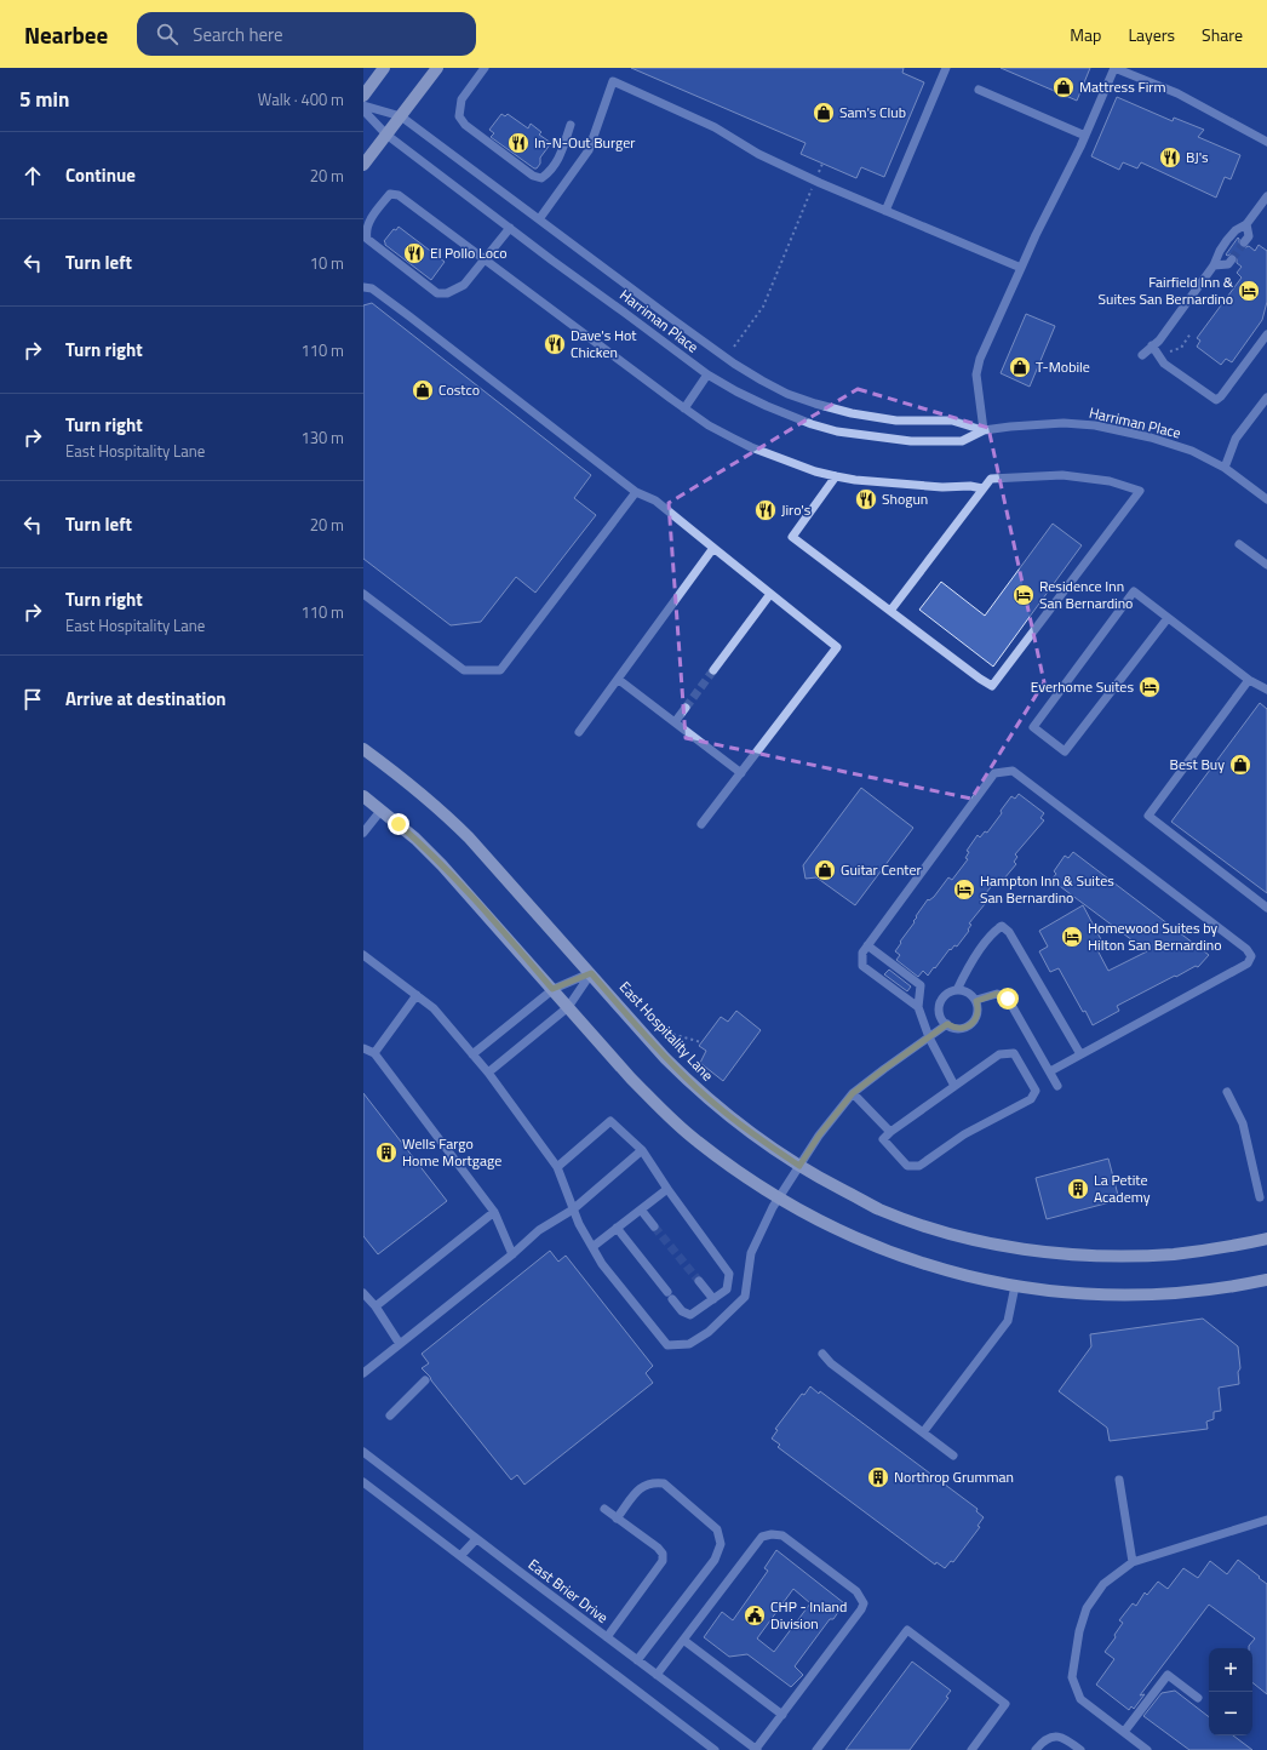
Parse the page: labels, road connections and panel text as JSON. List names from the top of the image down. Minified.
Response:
{"streets":{"main road":["East Hospitality Lane"],"street":["Harriman Place","East Brier Drive"]},"places":{"shop":["Mattress Firm","Sam's Club","T-Mobile","Costco","Best Buy","Guitar Center"],"restaurant":["In-N-Out Burger","BJ's","El Pollo Loco","Dave's Hot Chicken","Shogun","Jiro's"],"hotel":["Fairfield Inn & Suites San Bernardino","Residence Inn San Bernardino","Everhome Suites","Hampton Inn & Suites San Bernardino","Homewood Suites by Hilton San Bernardino"],"building":["Wells Fargo Home Mortgage","La Petite Academy","Northrop Grumman"],"public building":["CHP - Inland Division"]},"page":{"header":"Nearbee","search":"Search here","nav":["Map","Layers","Share"],"heading":["5 min","Walk · 400 m"],"list":[["Continue","20 m"],["Turn left","10 m"],["Turn right","110 m"],["Turn right","East Hospitality Lane","130 m"],["Turn left","20 m"],["Turn right","East Hospitality Lane","110 m"],"Arrive at destination"],"map_buttons":["+","−"]}}
